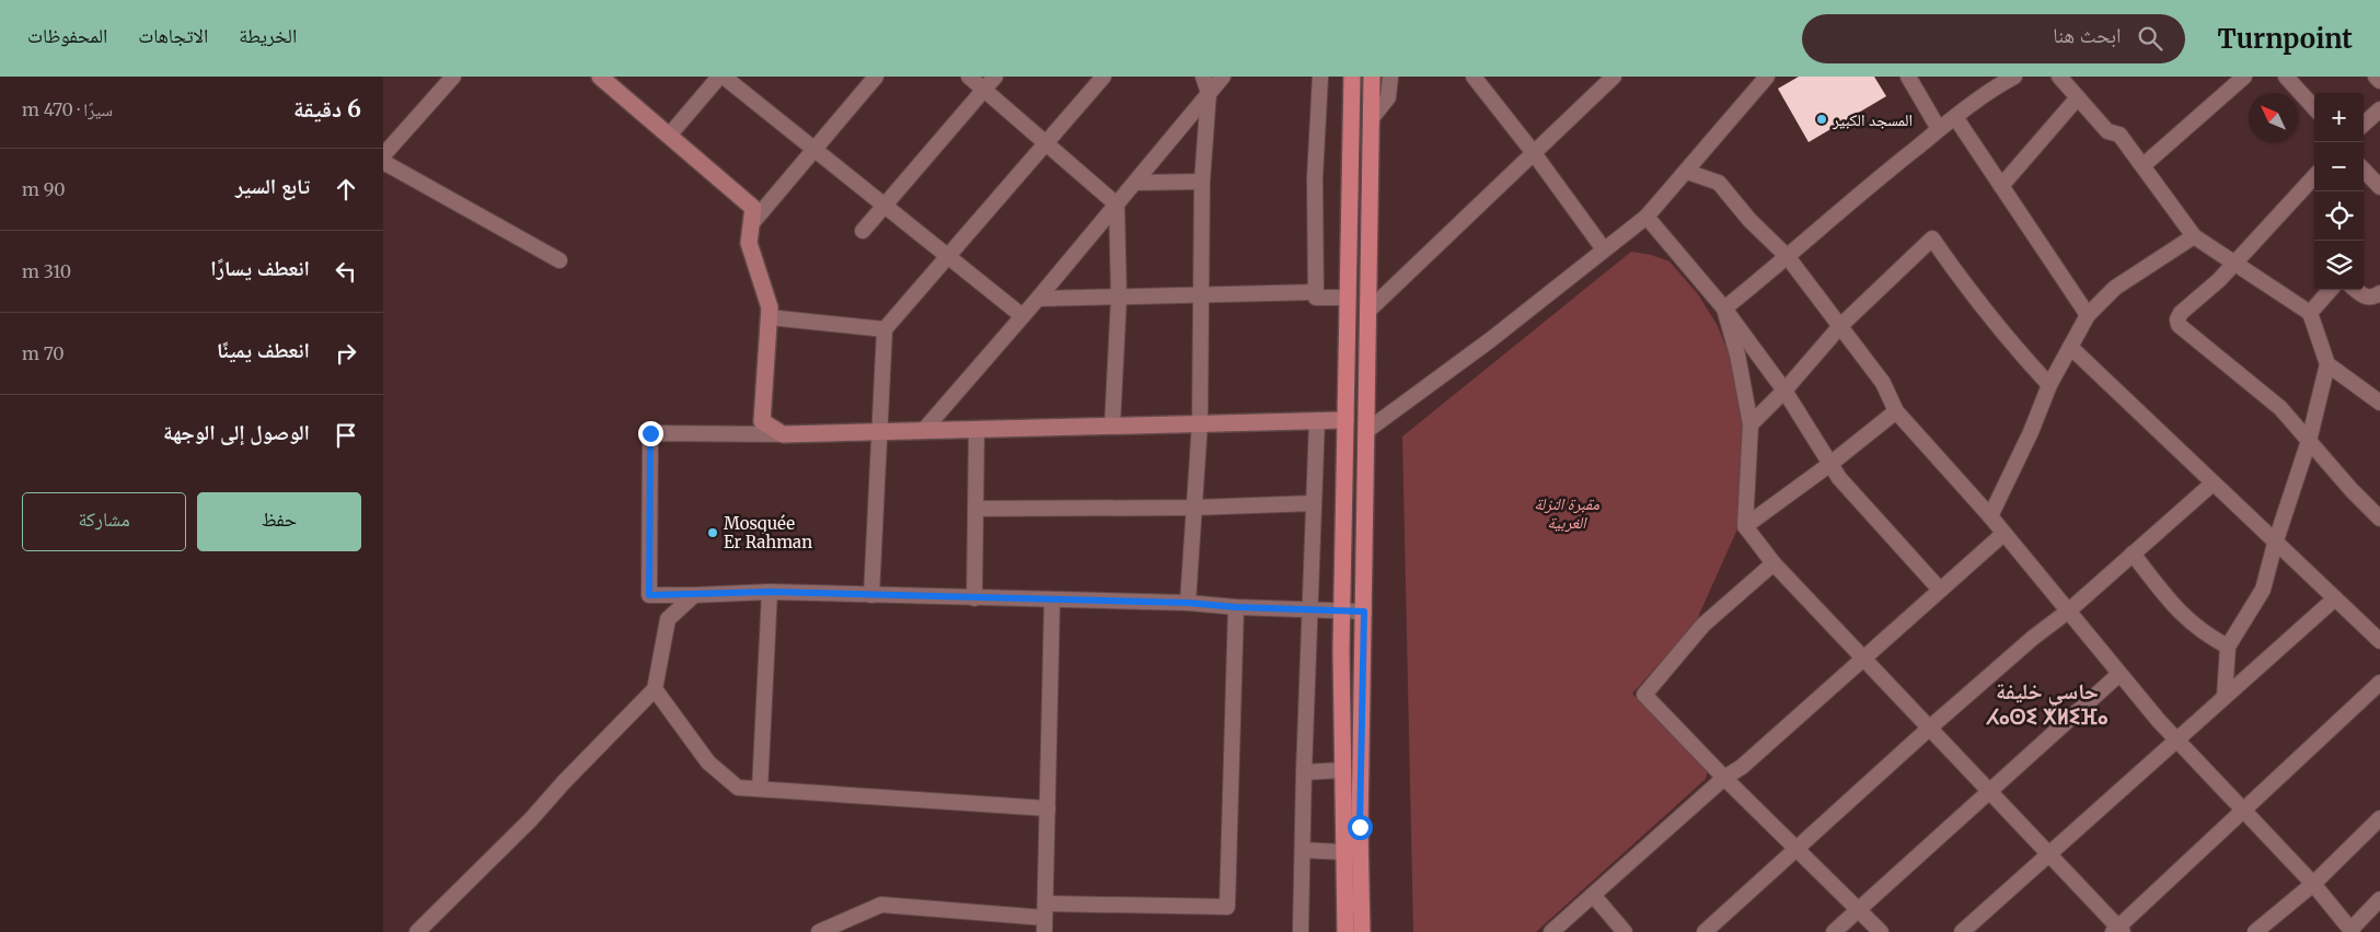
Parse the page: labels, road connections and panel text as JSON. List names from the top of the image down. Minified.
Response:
{"districts":["حاسي خليفة ⵃⴰⵙⵉ ⵅⵍⵉⴼⴰ"],"parks":["مقبرة النزلة الغربية"],"places":["المسجد الكبير","Mosquée Er Rahman"],"north":"top left","page":{"header":"Turnpoint","search":"ابحث هنا","nav":["الخريطة","الاتجاهات","المحفوظات"],"heading":["6 دقيقة","سيرًا · 470 m"],"map_buttons":["+","−"],"list":[["تابع السير","90 m"],["انعطف يسارًا","310 m"],["انعطف يمينًا","70 m"],"الوصول إلى الوجهة"],"buttons":["حفظ","مشاركة"]}}
